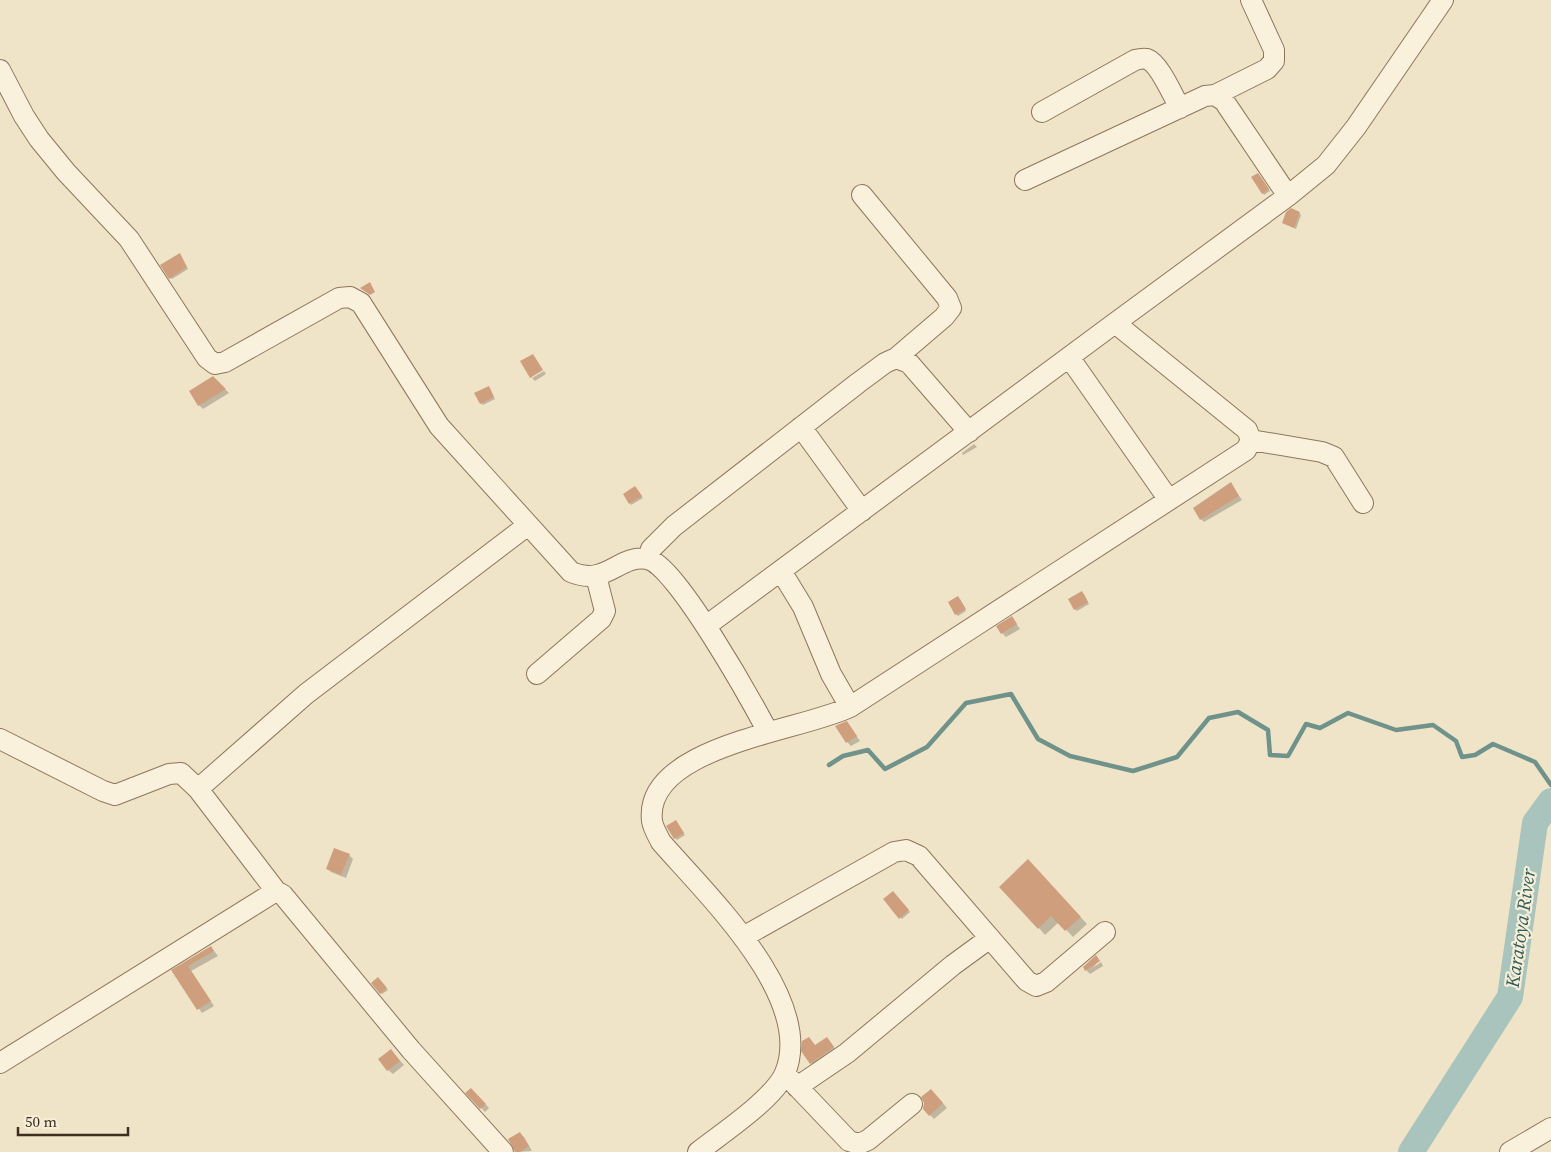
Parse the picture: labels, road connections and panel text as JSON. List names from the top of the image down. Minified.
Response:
{"water":["Karatoya River"],"scale_bar":"50 m"}
